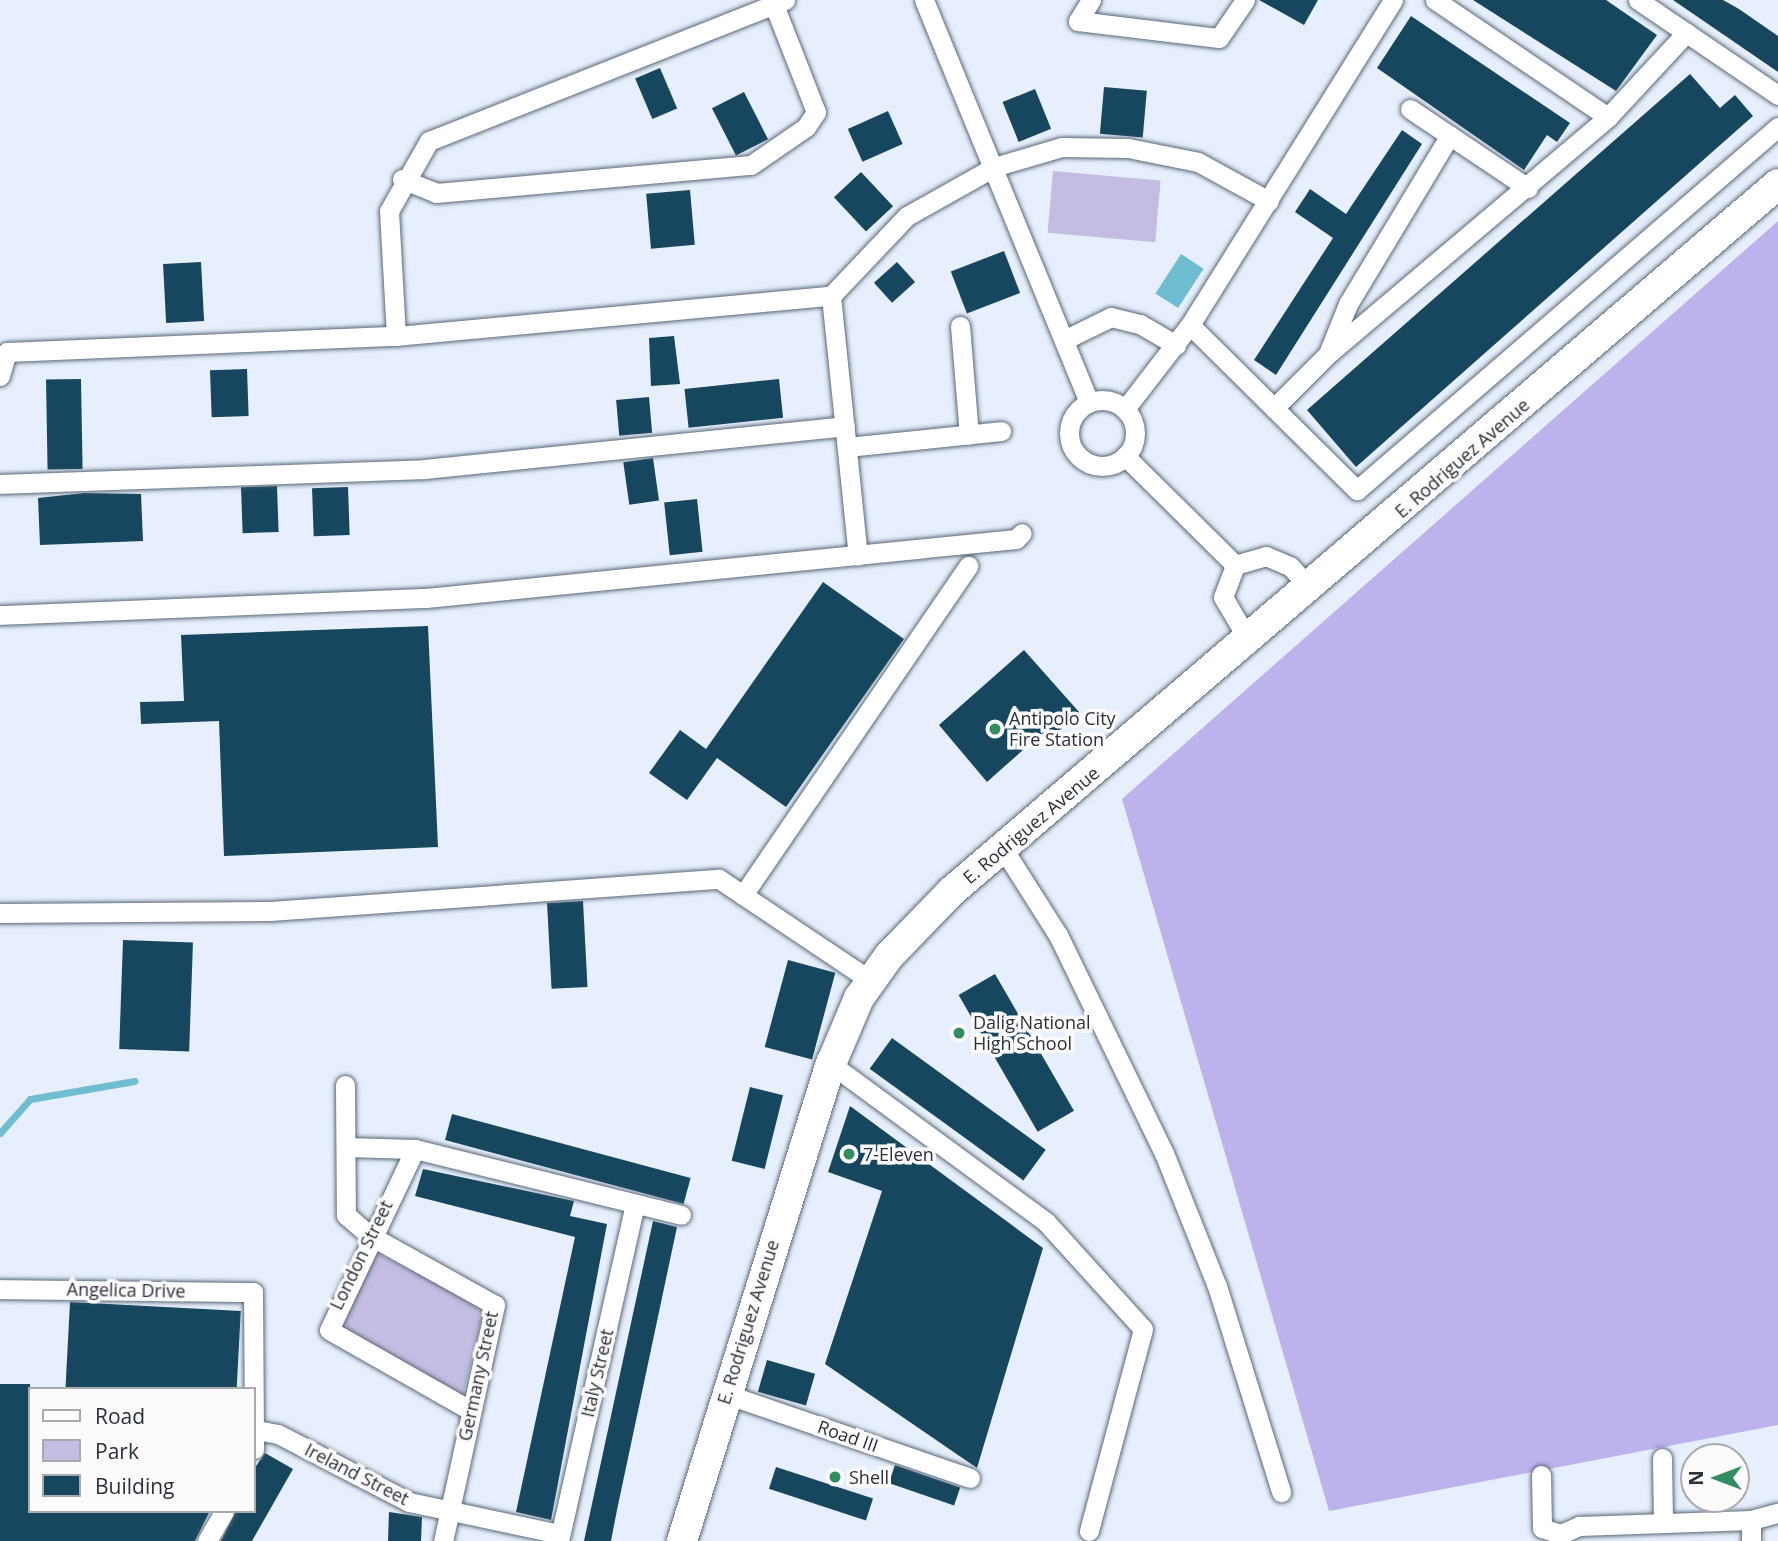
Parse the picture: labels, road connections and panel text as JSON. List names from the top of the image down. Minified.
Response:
{"streets":{"main road":["E. Rodriguez Avenue"],"street":["London Street","Angelica Drive","Italy Street","Germany Street","Road III","Ireland Street"]},"crossings":[["E. Rodriguez Avenue","Road III"],["London Street","Germany Street"],["Italy Street","Ireland Street"],["Germany Street","Ireland Street"]],"places":["Antipolo City Fire Station","Dalig National High School","7-Eleven","Shell"],"legend":["Road","Park","Building"],"north":"left"}
